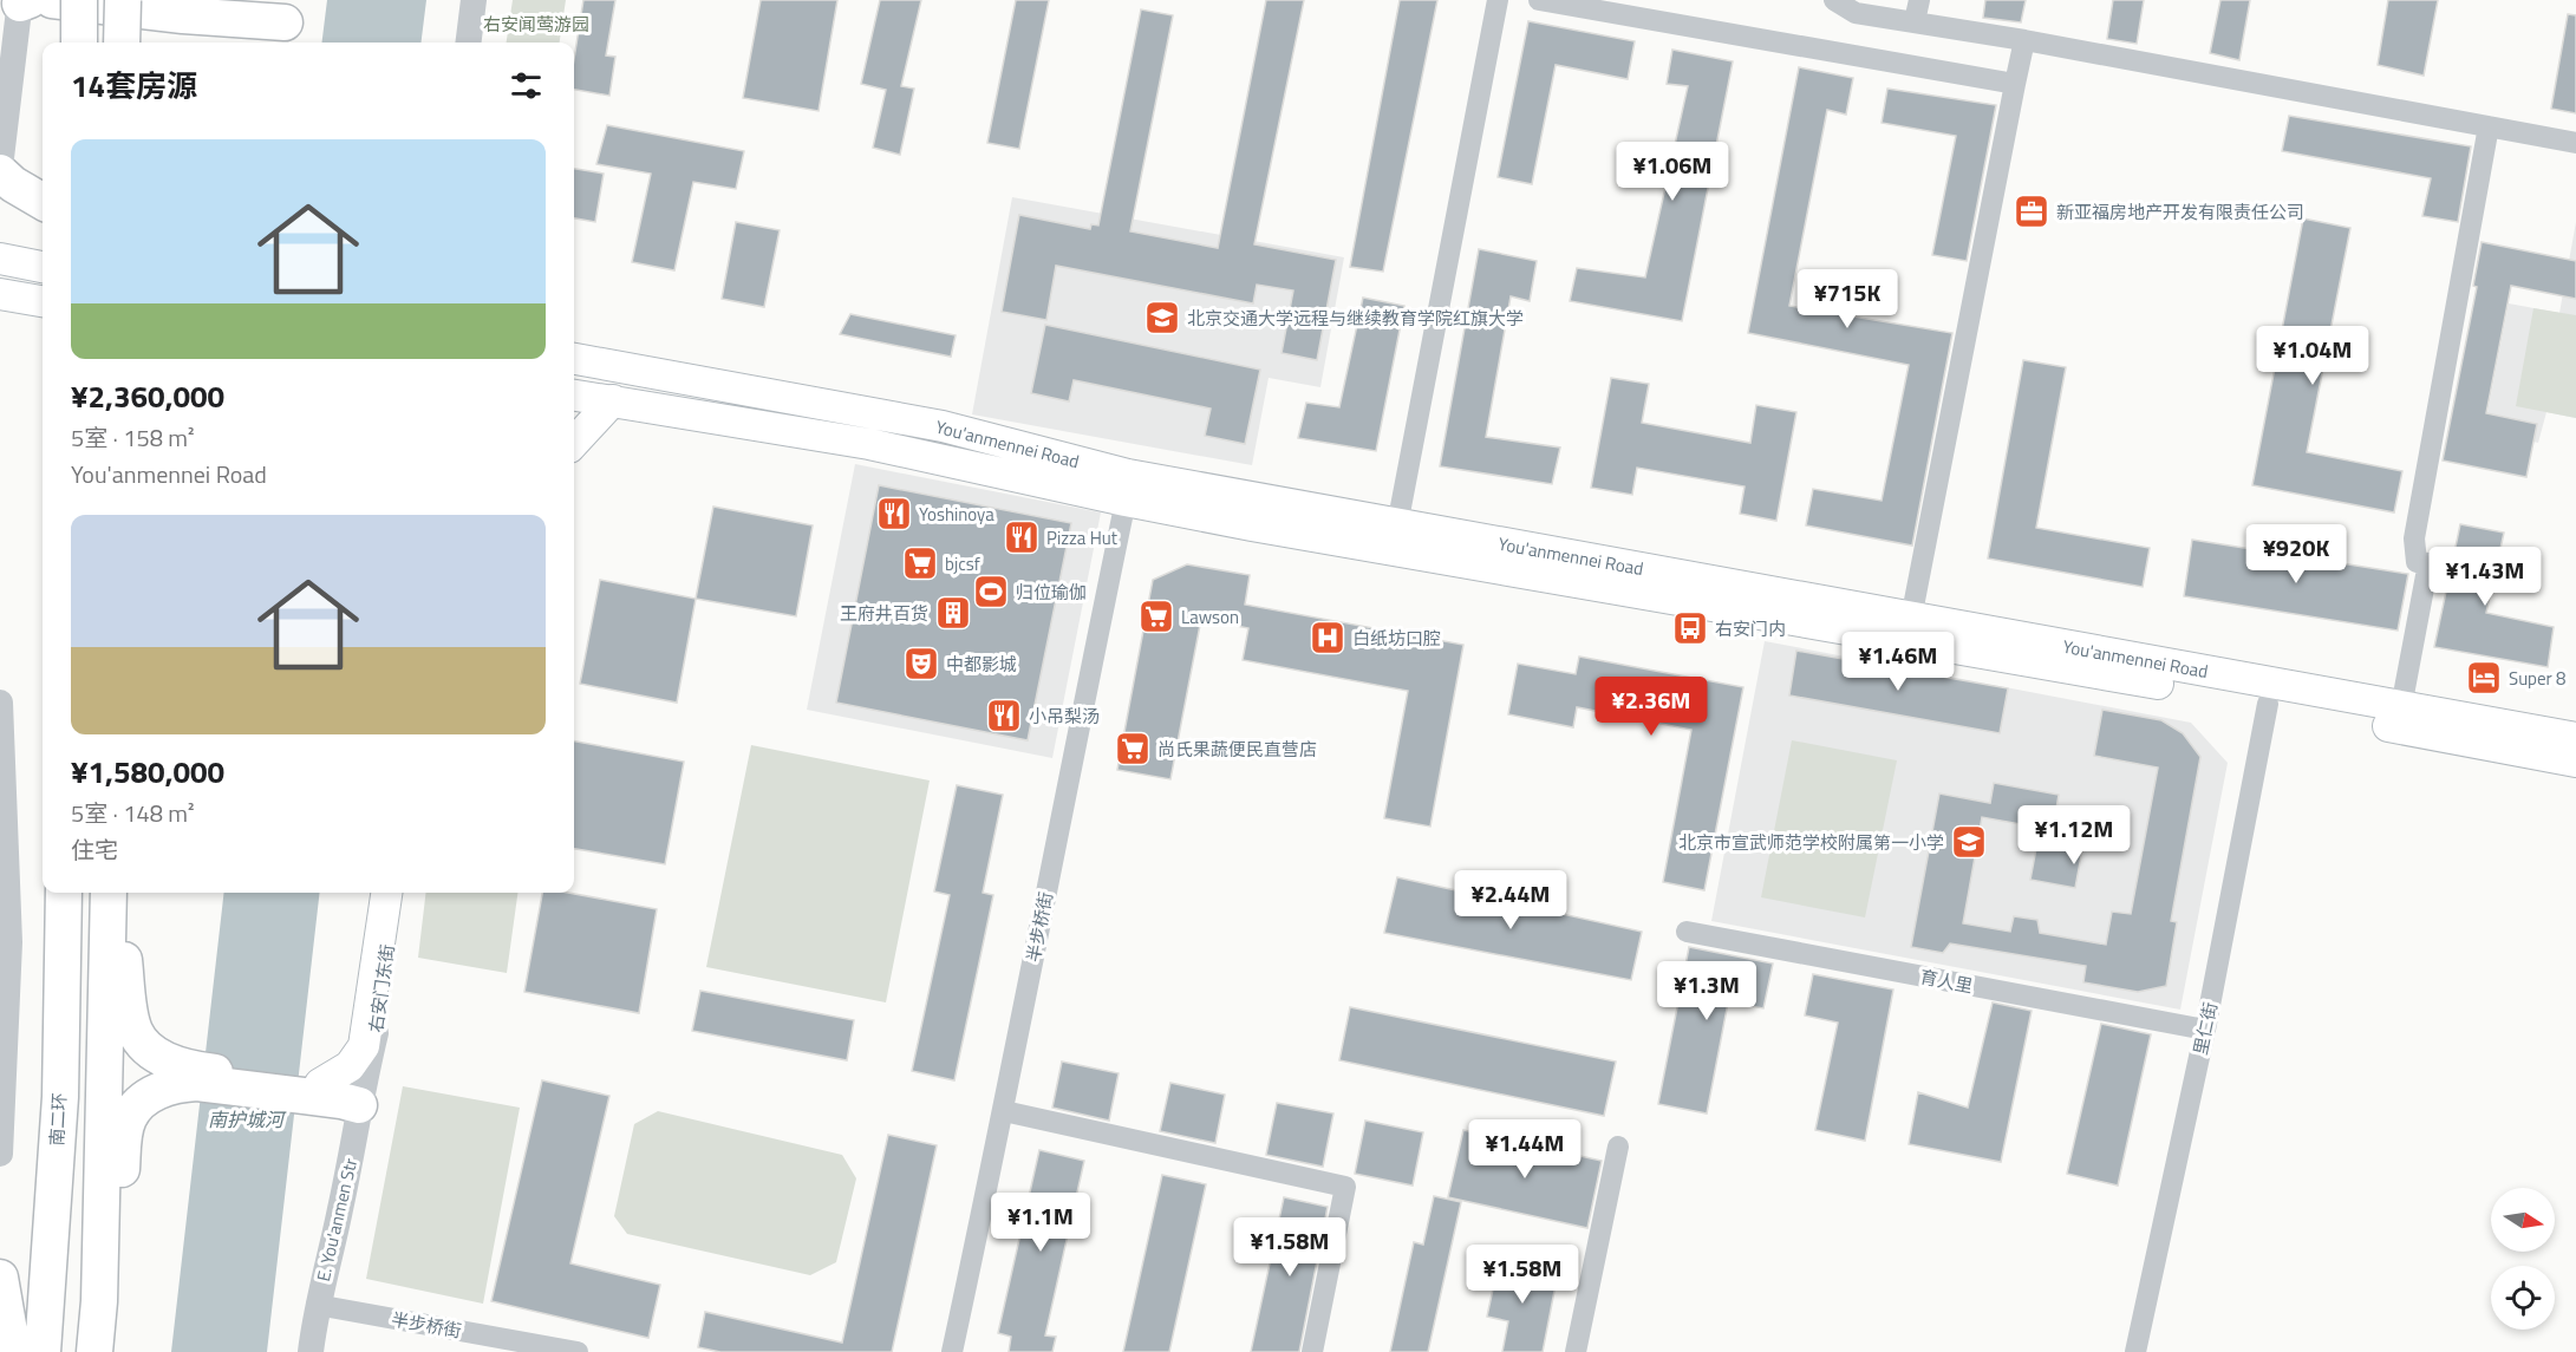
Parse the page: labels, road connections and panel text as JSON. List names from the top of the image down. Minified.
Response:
{"streets":{"highway":["南二环"],"main road":["You'anmennei Road"],"street":["半步桥街","育人里","右安门东街","里仁街","E. You'anmen Str"]},"crossings":[["You'anmennei Road","半步桥街"],["You'anmennei Road","里仁街"],["半步桥街","E. You'anmen Str"],["育人里","里仁街"],["右安门东街","E. You'anmen Str"]],"water":["南护城河"],"parks":["右安闻莺游园"],"places":{"office":["新亚福房地产开发有限责任公司"],"school or university":["北京交通大学远程与继续教育学院红旗大学","北京市宣武师范学校附属第一小学"],"restaurant":["Yoshinoya","Pizza Hut","小吊梨汤"],"supermarket":["bjcsf","Lawson","尚氏果蔬便民直营店"],"sports":["归位瑜伽"],"building":["王府井百货"],"bus stop":["右安门内"],"hospital":["白纸坊口腔"],"theatre":["中都影城"],"hotel":["Super 8"]},"north":"right","page":{"heading":"14套房源","list":[{"name":"¥2,360,000","note":"5室 · 158 m² · You'anmennei Road"},{"name":"¥1,580,000","note":"5室 · 148 m² · 住宅"}],"price":["¥1.06M","¥715K","¥1.04M","¥920K","¥1.43M","¥1.46M","¥2.36M","¥1.12M","¥2.44M","¥1.3M","¥1.44M","¥1.1M","¥1.58M","¥1.58M"]}}
